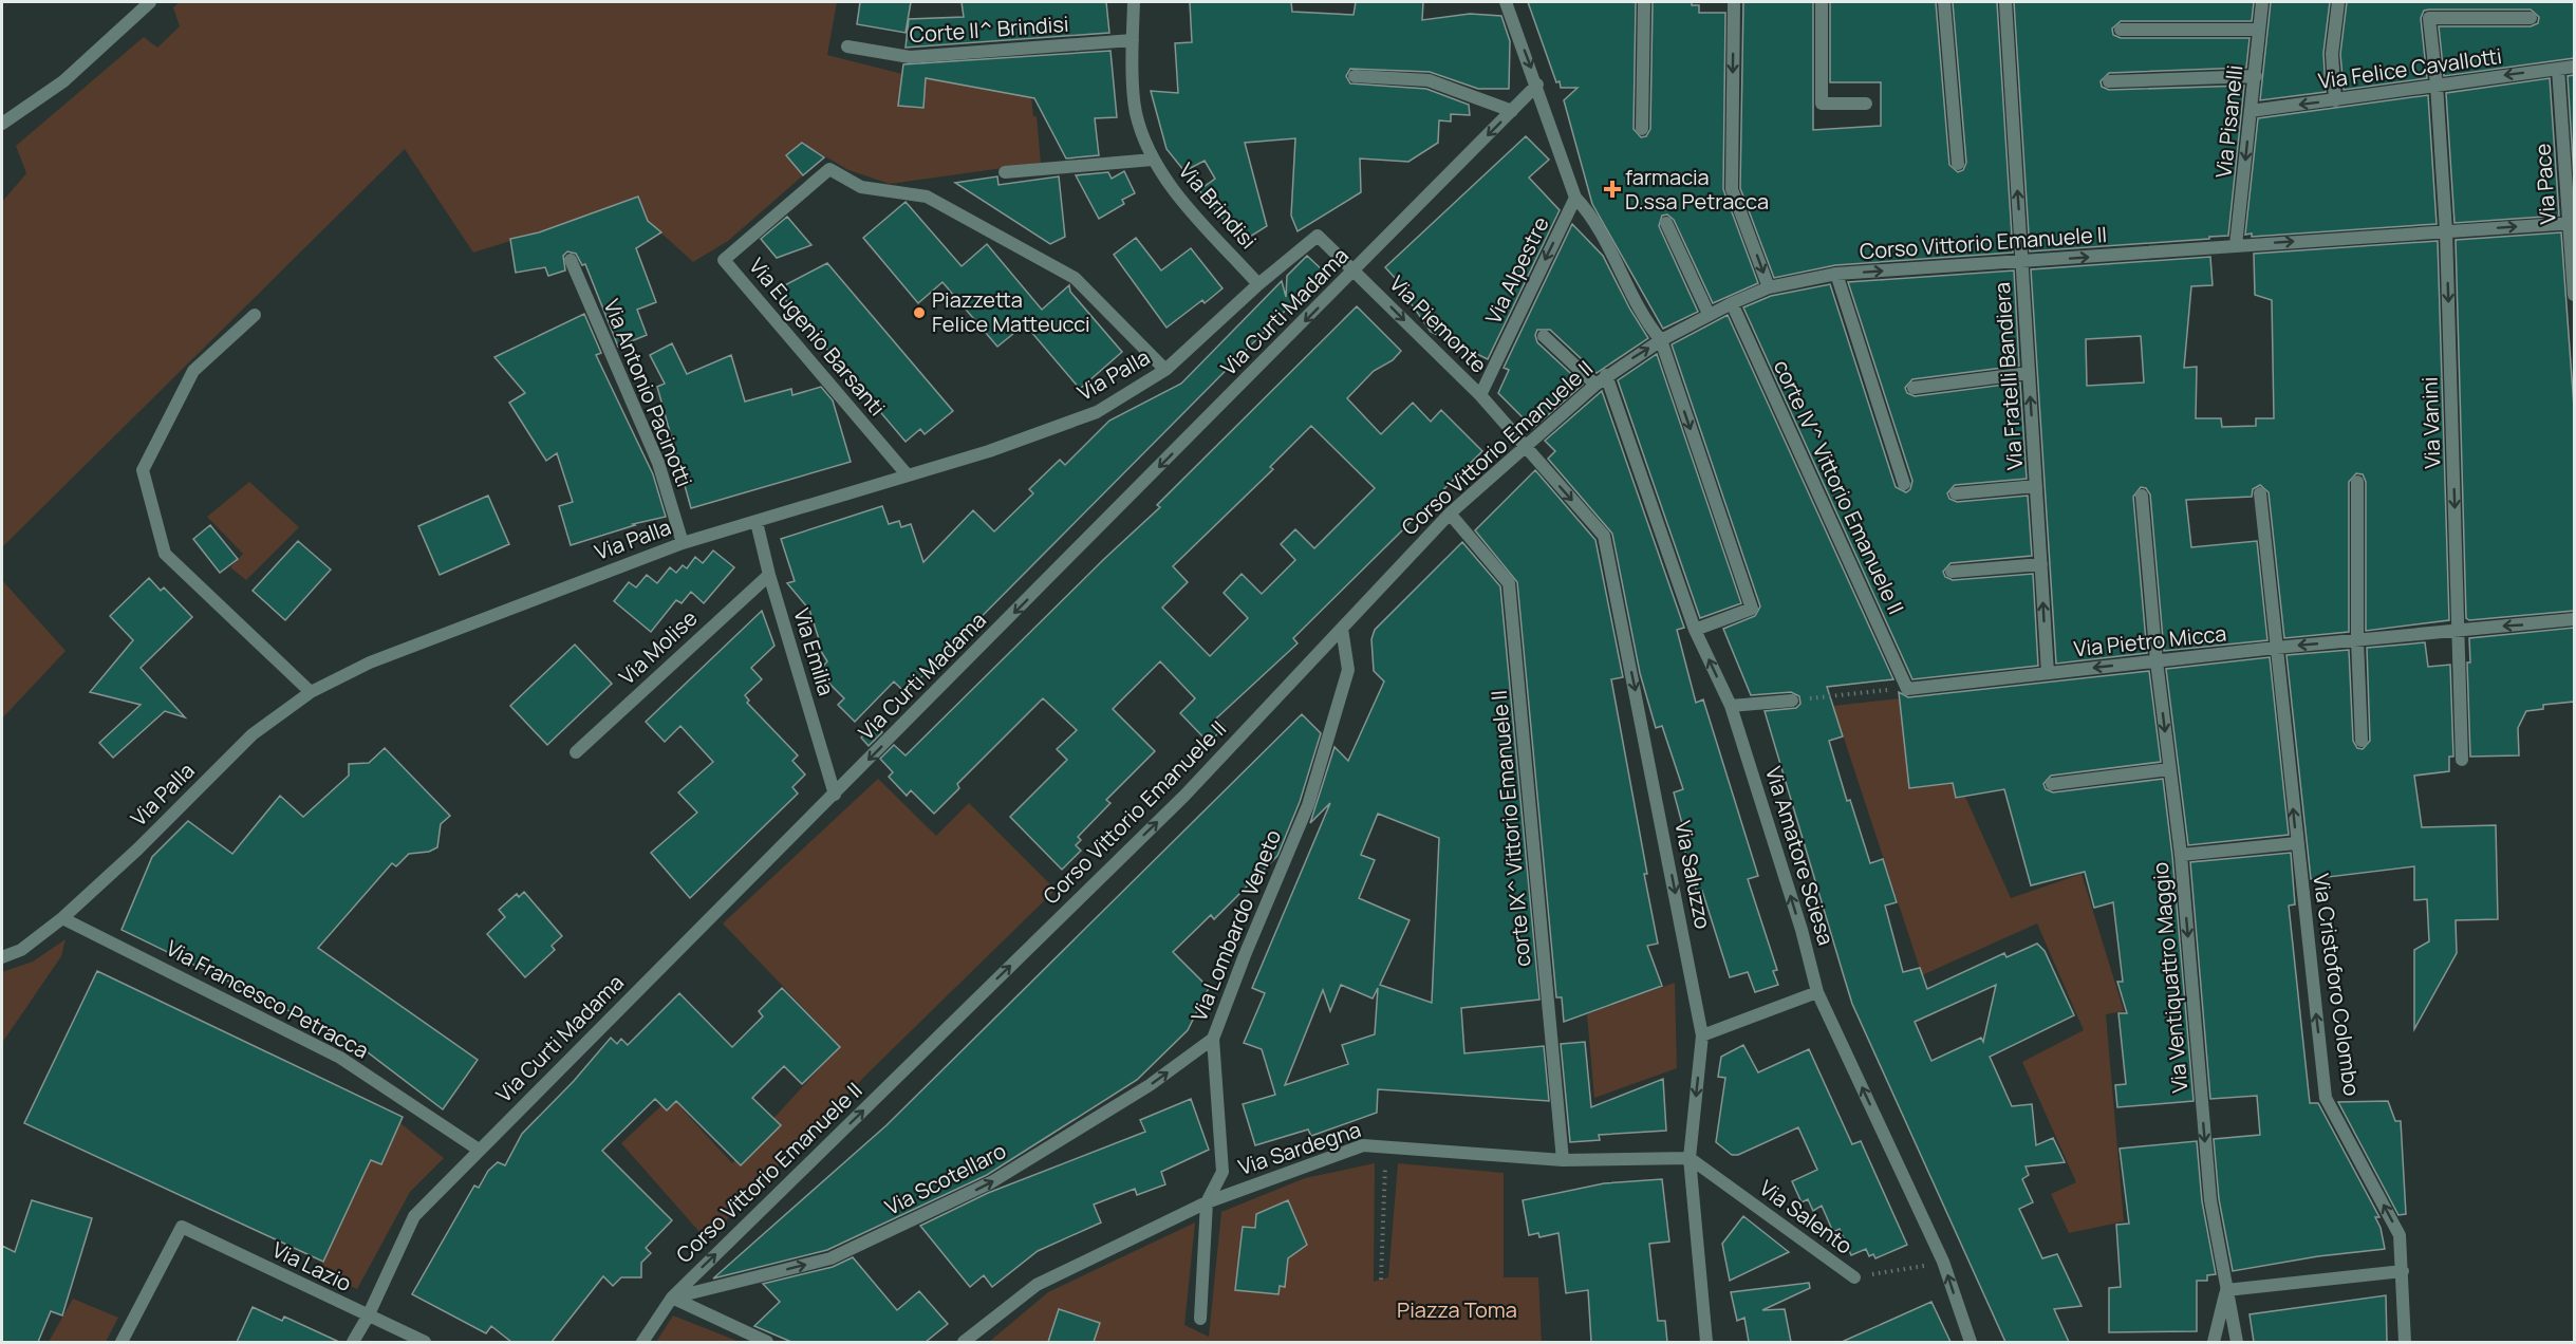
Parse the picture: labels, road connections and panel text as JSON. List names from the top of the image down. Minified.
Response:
{"streets":{"street":["Corte II^ Brindisi","Via Felice Cavallotti","Via Pisanelli","Via Pace","Via Brindisi","Corso Vittorio Emanuele II","Via Alpestre","Via Curti Madama","Via Piemonte","Via Eugenio Barsanti","Via Palla","Via Fratelli Bandiera","Via Antonio Pacinotti","Via Vanini","corte IV^ Vittorio Emanuele II","Via Pietro Micca","Via Molise","Via Emilia","corte IX^ Vittorio Emanuele II","Via Amatore Sciesa","Via Saluzzo","Via Lombardo Veneto","Via Ventiquattro Maggio","Via Cristoforo Colombo","Via Francesco Petracca","Via Sardegna","Via Scotellaro","Via Salento","Via Lazio"]},"crossings":[["Corte II^ Brindisi","Via Brindisi"],["Via Felice Cavallotti","Via Pisanelli"],["Via Felice Cavallotti","Via Pace"],["Via Felice Cavallotti","Via Vanini"],["Via Pisanelli","Corso Vittorio Emanuele II"],["Via Pace","Corso Vittorio Emanuele II"],["Via Brindisi","Via Palla"],["Corso Vittorio Emanuele II","Via Piemonte"],["Corso Vittorio Emanuele II","Via Fratelli Bandiera"],["Corso Vittorio Emanuele II","Via Vanini"],["Corso Vittorio Emanuele II","corte IV^ Vittorio Emanuele II"],["Corso Vittorio Emanuele II","corte IX^ Vittorio Emanuele II"],["Corso Vittorio Emanuele II","Via Amatore Sciesa"],["Corso Vittorio Emanuele II","Via Saluzzo"],["Corso Vittorio Emanuele II","Via Lombardo Veneto"],["Corso Vittorio Emanuele II","Via Scotellaro"],["Via Alpestre","Via Piemonte"],["Via Curti Madama","Via Piemonte"],["Via Curti Madama","Via Emilia"],["Via Curti Madama","Via Francesco Petracca"],["Via Curti Madama","Via Lazio"],["Via Piemonte","Via Palla"],["Via Piemonte","Via Saluzzo"],["Via Eugenio Barsanti","Via Palla"],["Via Palla","Via Antonio Pacinotti"],["Via Palla","Via Emilia"],["Via Palla","Via Francesco Petracca"],["Via Fratelli Bandiera","Via Pietro Micca"],["Via Vanini","Via Pietro Micca"],["corte IV^ Vittorio Emanuele II","Via Pietro Micca"],["Via Pietro Micca","Via Ventiquattro Maggio"],["Via Pietro Micca","Via Cristoforo Colombo"],["Via Molise","Via Emilia"],["corte IX^ Vittorio Emanuele II","Via Sardegna"],["Via Amatore Sciesa","Via Salento"],["Via Saluzzo","Via Sardegna"],["Via Saluzzo","Via Salento"],["Via Lombardo Veneto","Via Sardegna"],["Via Lombardo Veneto","Via Scotellaro"],["Via Sardegna","Via Salento"]],"one_way":["Via Felice Cavallotti","Via Pisanelli","Corso Vittorio Emanuele II","Via Alpestre","Via Curti Madama","Via Piemonte","Via Amatore Sciesa","Via Saluzzo","Via Ventiquattro Maggio","Via Cristoforo Colombo","Via Scotellaro"],"parks":["Piazza Toma"],"places":{"health":["farmacia D.ssa Petracca"],"other":["Piazzetta Felice Matteucci"]}}
